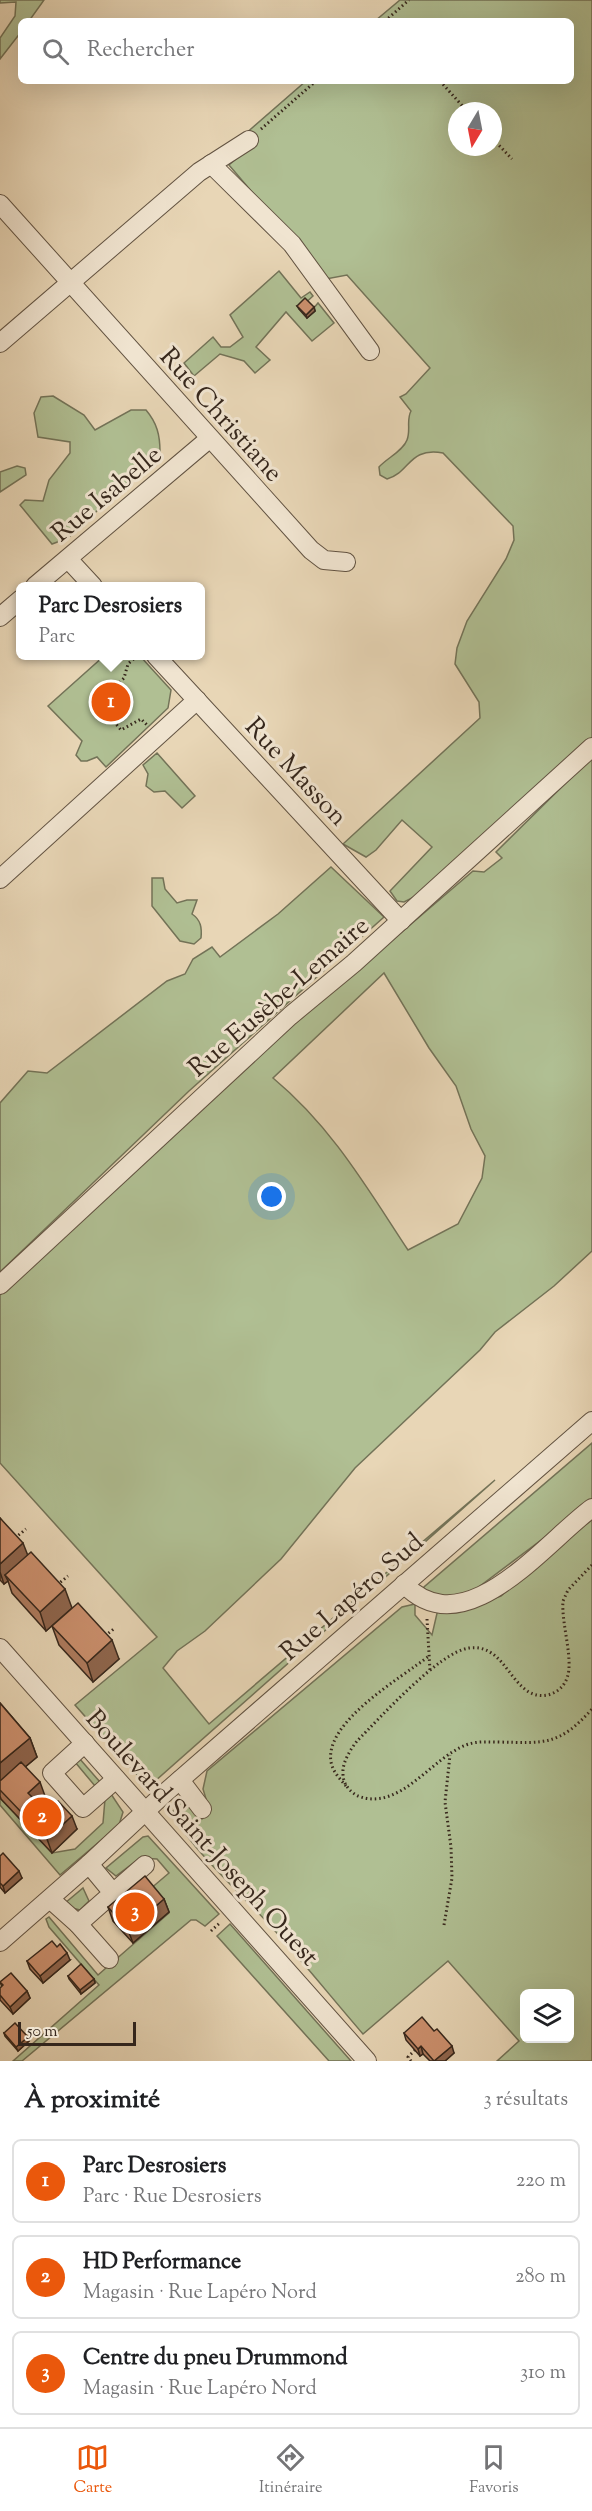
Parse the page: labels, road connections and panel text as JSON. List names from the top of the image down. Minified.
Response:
{"streets":{"street":["Rue Christiane","Rue Isabelle","Rue Masson","Rue Eusèbe-Lemaire","Rue Lapéro Sud","Boulevard Saint-Joseph Ouest"]},"crossings":[["Rue Christiane","Rue Isabelle"],["Rue Masson","Rue Eusèbe-Lemaire"],["Rue Lapéro Sud","Boulevard Saint-Joseph Ouest"]],"scale_bar":"50 m","north":"bottom","page":{"search":"Rechercher","popup":["Parc Desrosiers","Parc"],"pins":["1","2","3"],"scale":"50 m","heading":["À proximité","3 résultats"],"list":[{"mark":"1","name":"Parc Desrosiers","note":"Parc · Rue Desrosiers","value":"220 m"},{"mark":"2","name":"HD Performance","note":"Magasin · Rue Lapéro Nord","value":"280 m"},{"mark":"3","name":"Centre du pneu Drummond","note":"Magasin · Rue Lapéro Nord","value":"310 m"}],"nav":["Carte","Itinéraire","Favoris"]}}
